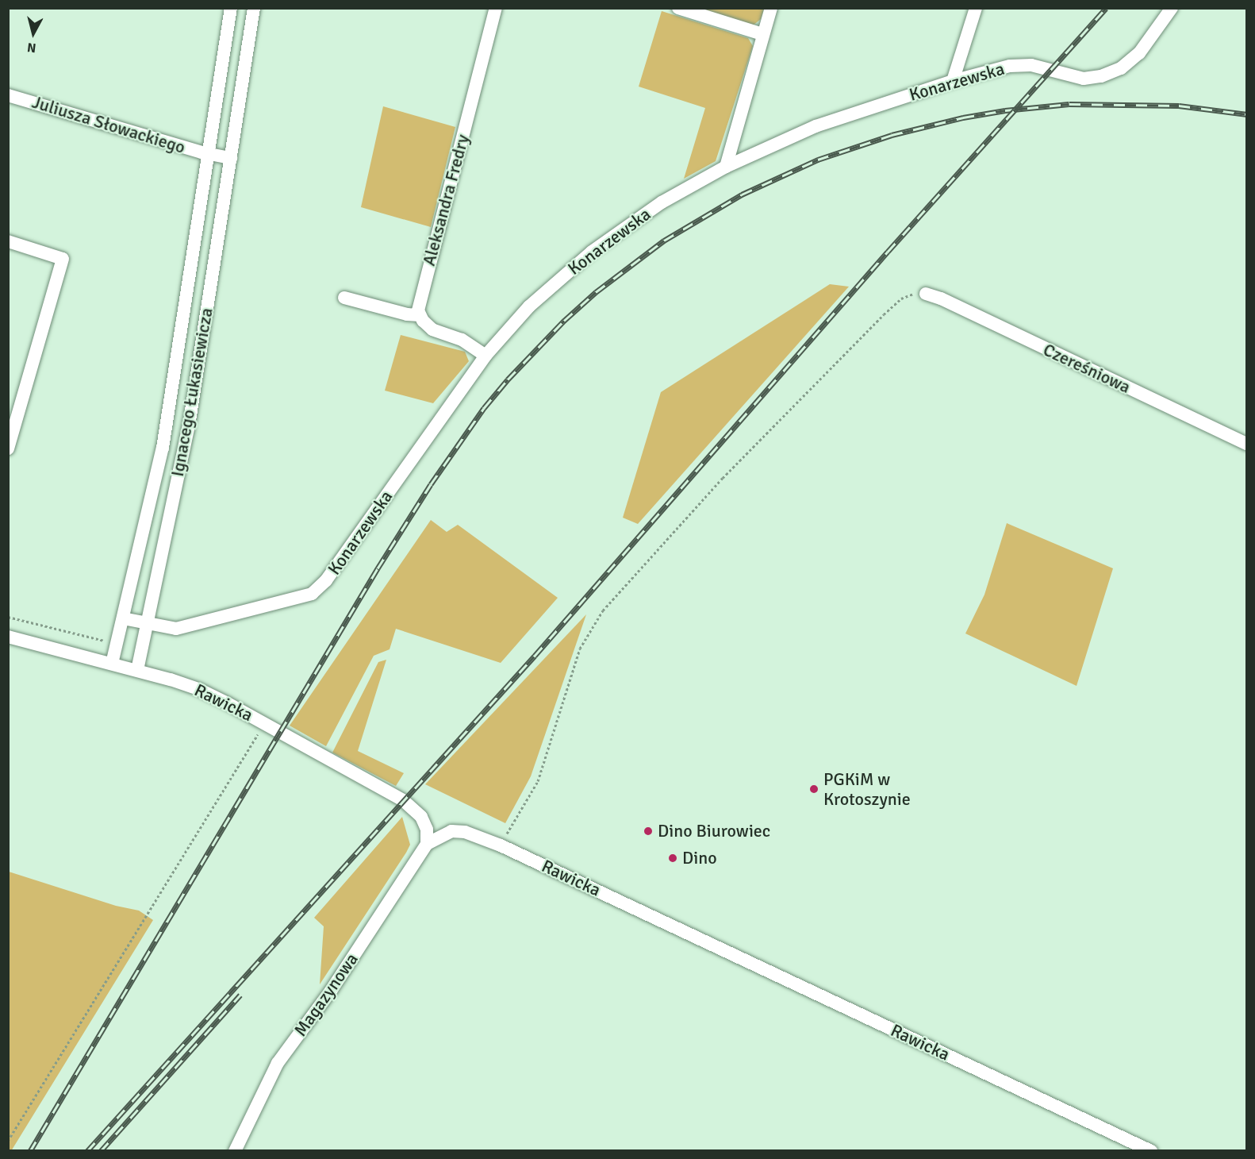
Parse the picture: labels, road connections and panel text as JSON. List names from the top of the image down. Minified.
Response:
{"streets":{"street":["Konarzewska","Juliusza Słowackiego","Aleksandra Fredry","Czereśniowa","Ignacego Łukasiewicza","Rawicka","Magazynowa"]},"crossings":[["Konarzewska","Ignacego Łukasiewicza"],["Juliusza Słowackiego","Ignacego Łukasiewicza"],["Ignacego Łukasiewicza","Rawicka"],["Rawicka","Magazynowa"]],"places":["PGKiM w Krotoszynie","Dino Biurowiec","Dino"],"north":"bottom"}
